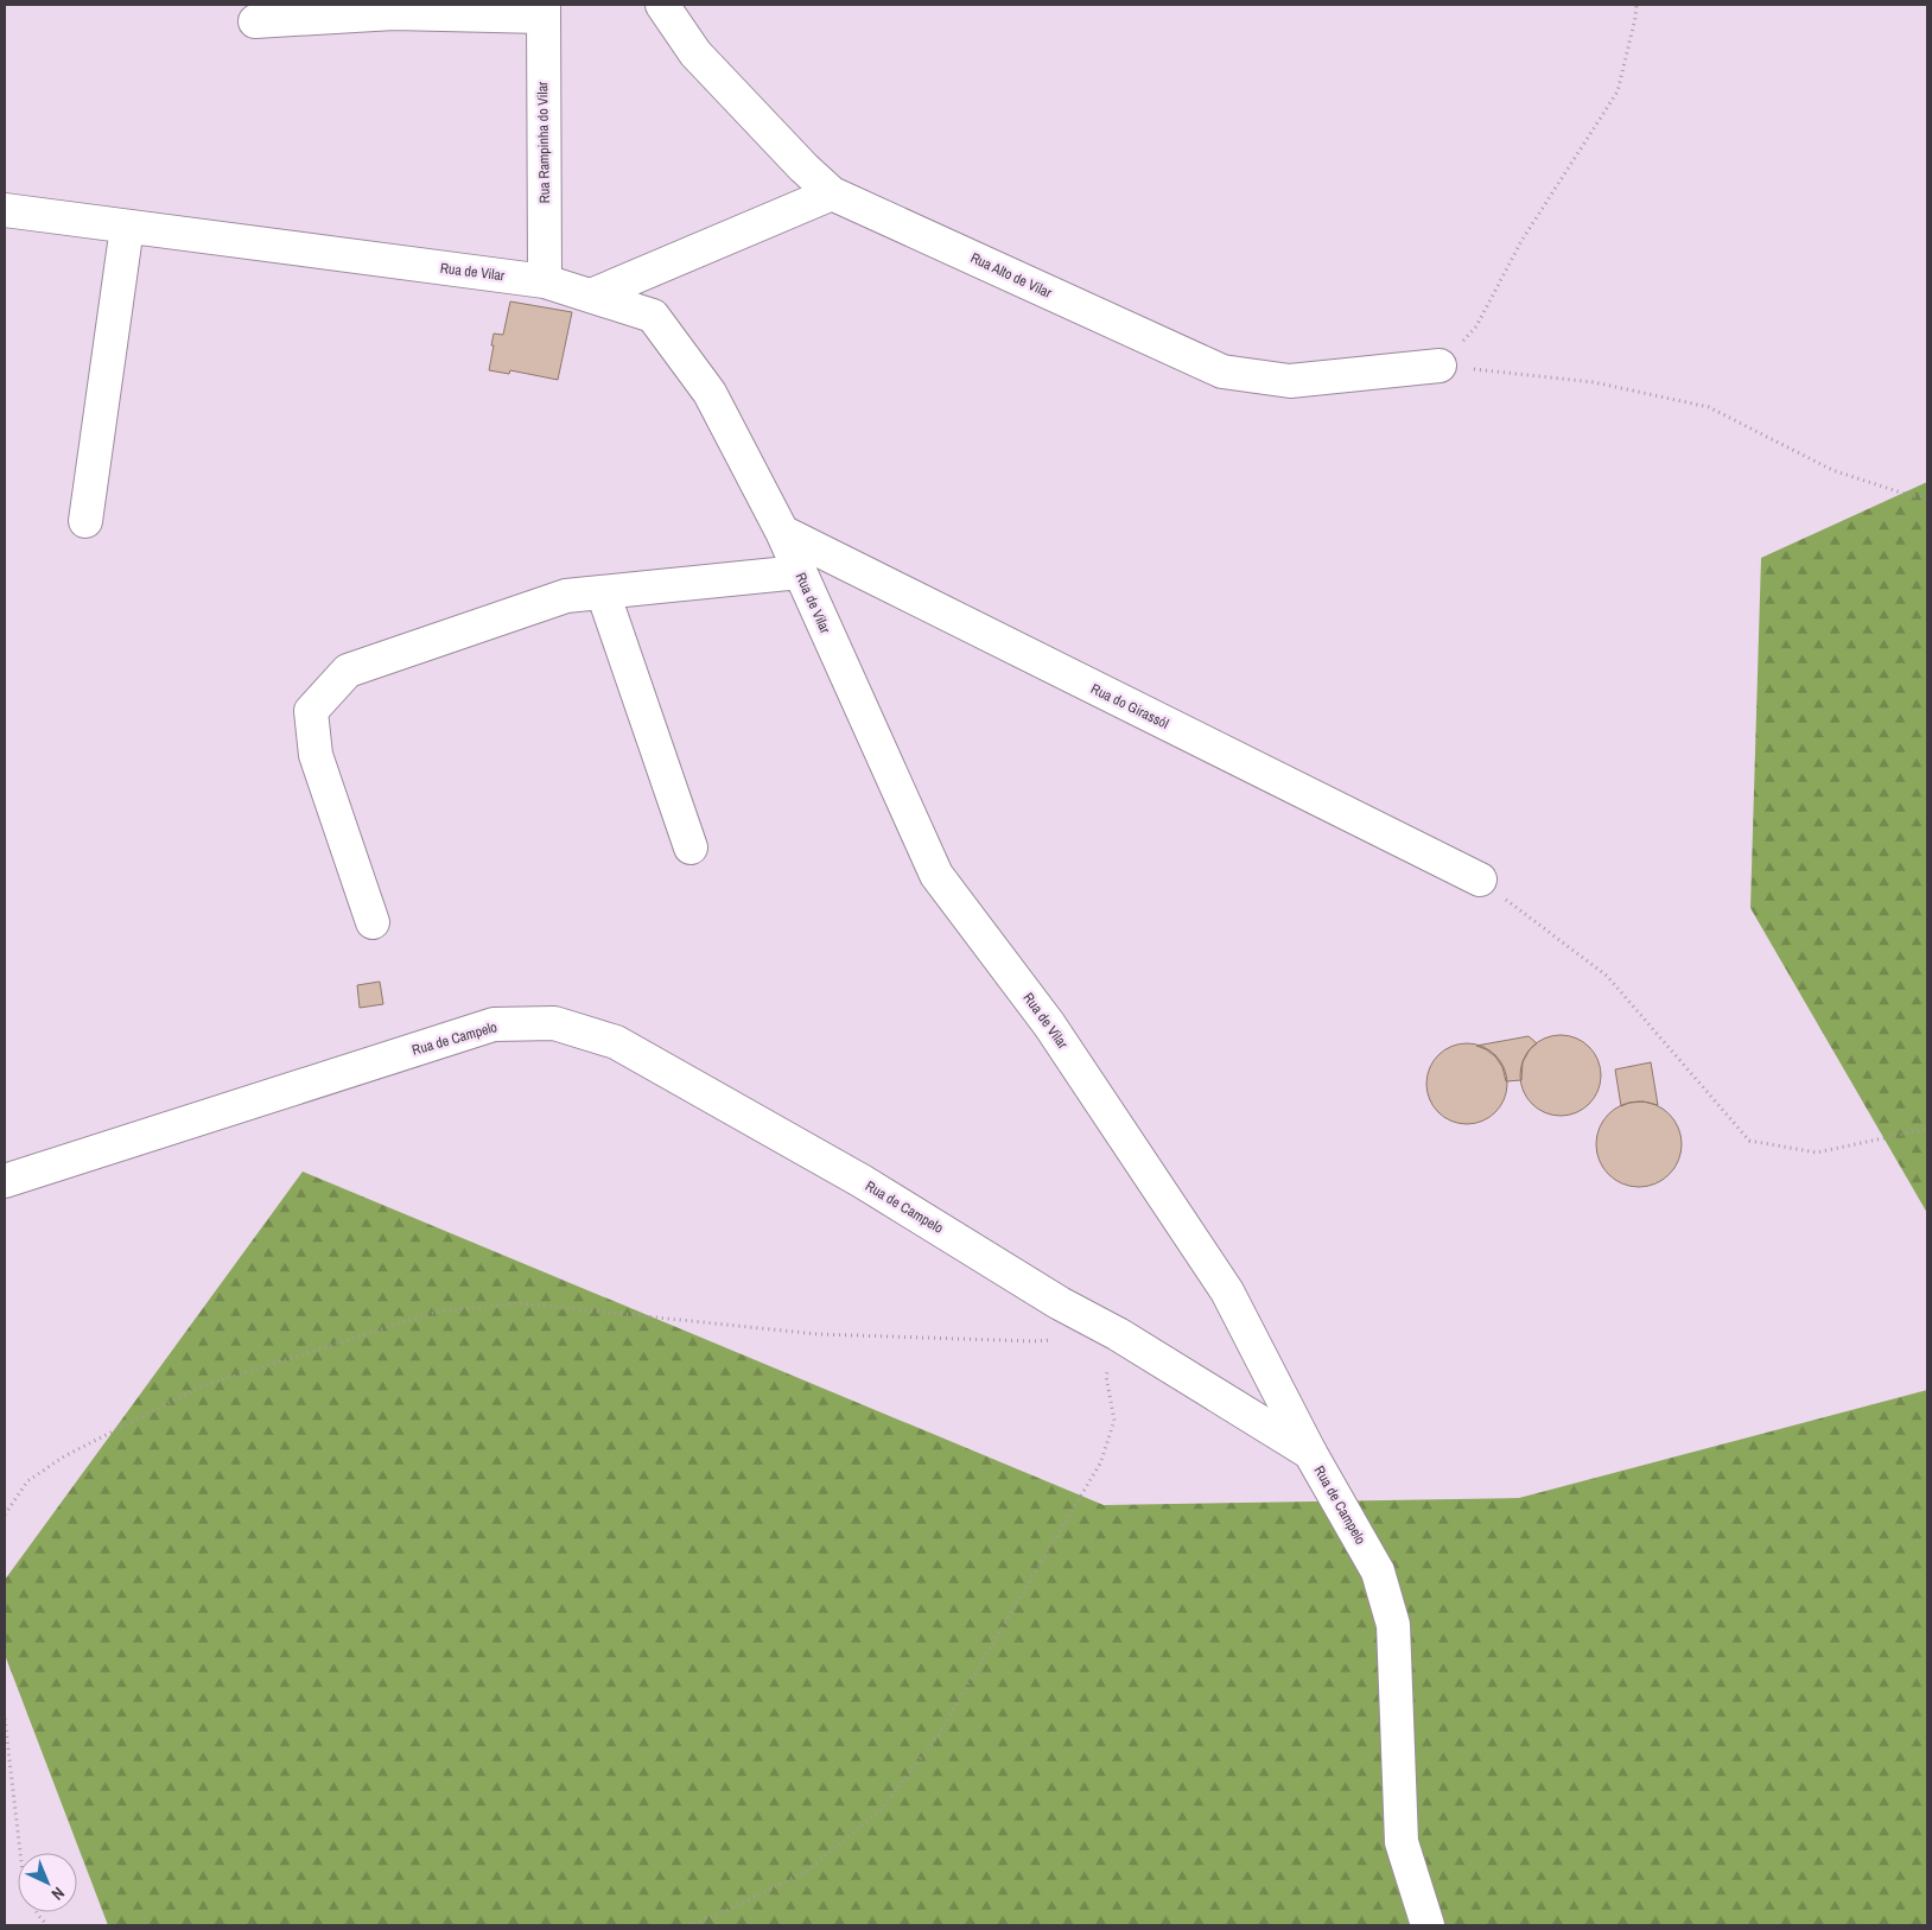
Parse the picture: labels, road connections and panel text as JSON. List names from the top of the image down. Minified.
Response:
{"streets":{"street":["Rua Rampinha do Vilar","Rua de Vilar","Rua Alto de Vilar","Rua do Girassól","Rua de Campelo"]},"crossings":[["Rua Rampinha do Vilar","Rua de Vilar"],["Rua de Vilar","Rua do Girassól"],["Rua de Vilar","Rua de Campelo"]],"north":"bottom right"}
